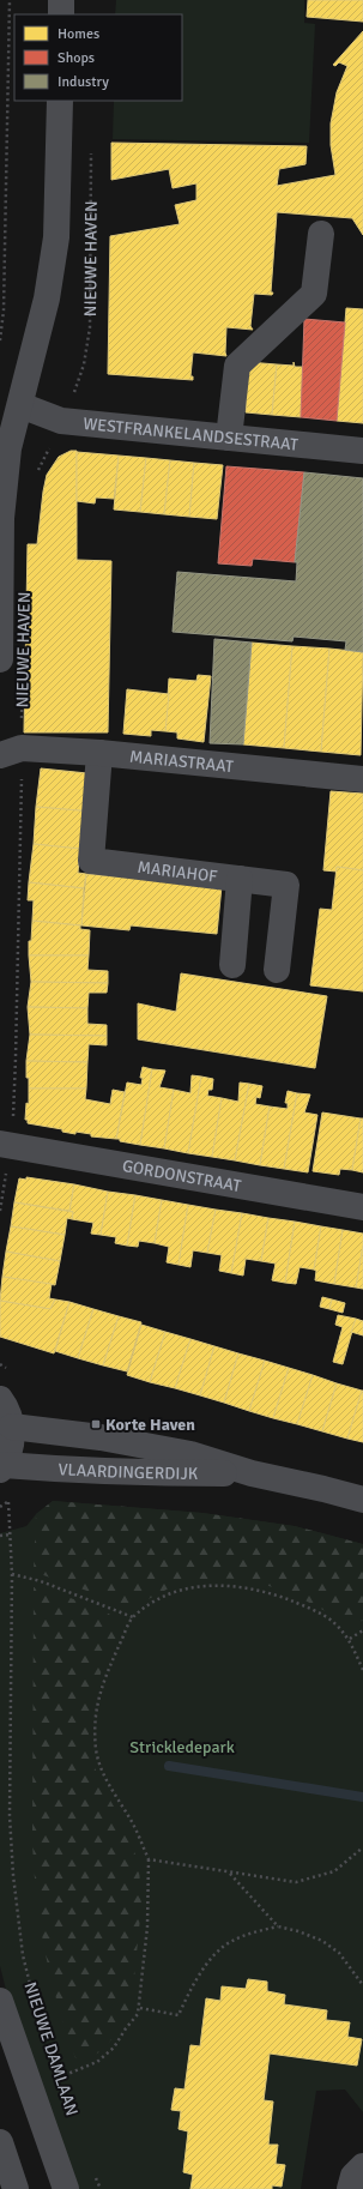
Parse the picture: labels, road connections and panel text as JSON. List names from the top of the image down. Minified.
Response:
{"streets":{"street":["NIEUWE HAVEN","WESTFRANKELANDSESTRAAT","MARIASTRAAT","MARIAHOF","GORDONSTRAAT","VLAARDINGERDIJK","NIEUWE DAMLAAN"]},"crossings":[["NIEUWE HAVEN","WESTFRANKELANDSESTRAAT"],["NIEUWE HAVEN","MARIASTRAAT"],["NIEUWE HAVEN","GORDONSTRAAT"],["MARIASTRAAT","MARIAHOF"]],"parks":["Strickledepark"],"places":{"transit":["Korte Haven"]},"legend":["Homes","Shops","Industry"]}
